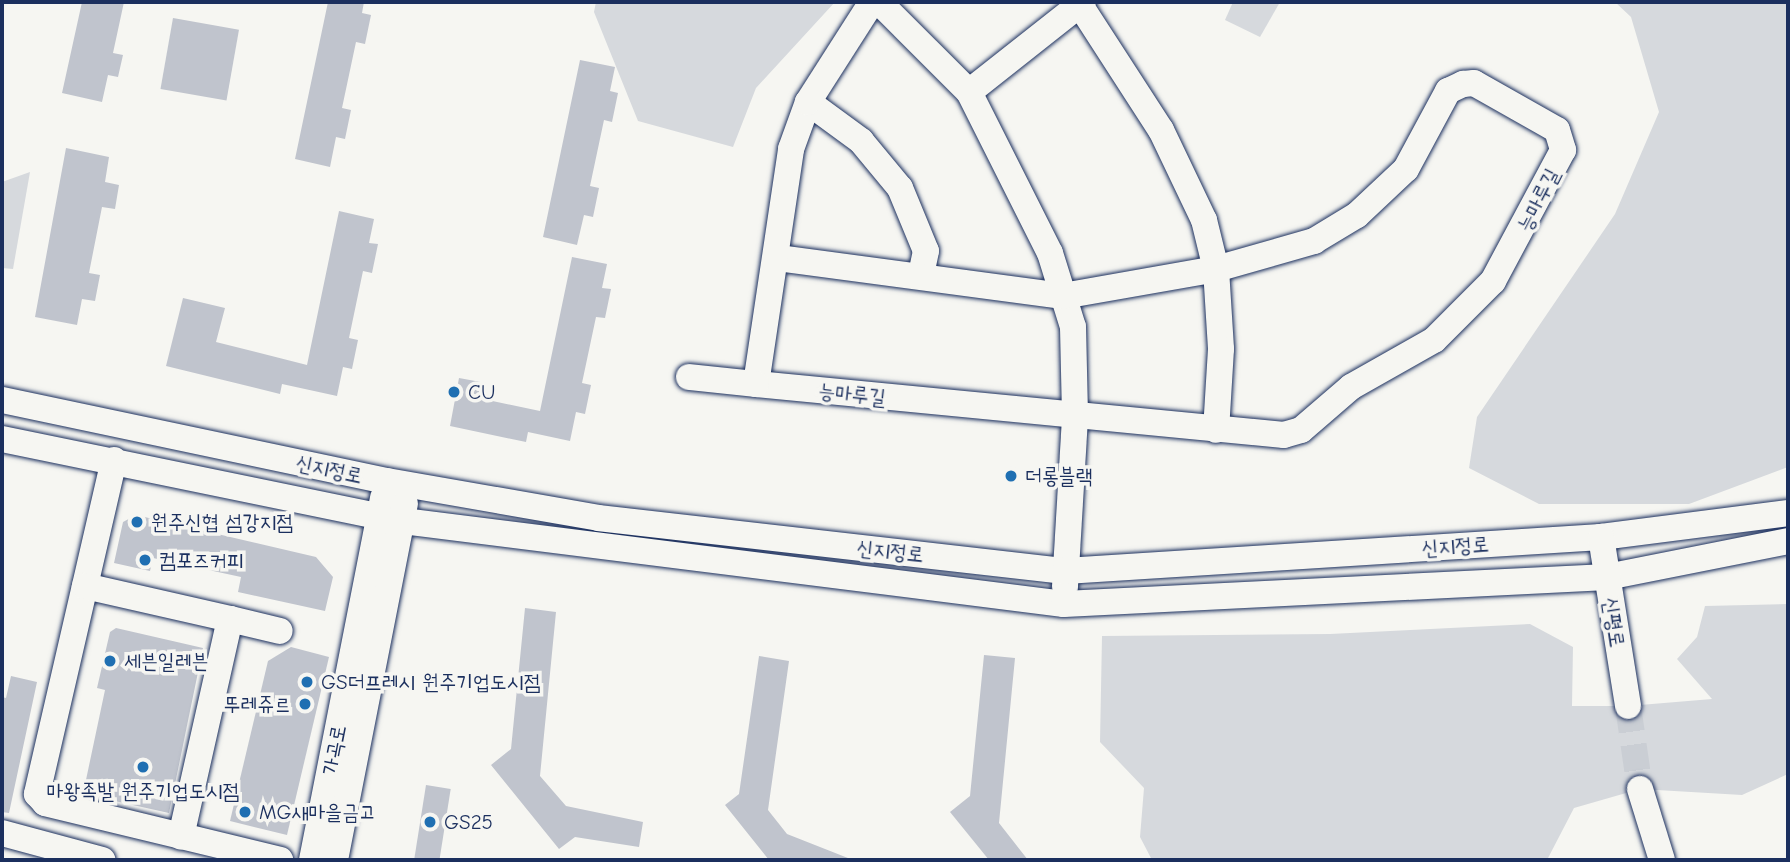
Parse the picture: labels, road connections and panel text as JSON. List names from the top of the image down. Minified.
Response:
{"streets":{"street":["능마루길","신지정로","신평로","가곡로"]},"crossings":[["신지정로","신평로"],["신지정로","가곡로"]],"places":["CU","더롱블랙","원주신협 섬강지점","컴포즈커피","세븐일레븐","GS더프레시 원주기업도시점","뚜레쥬르","마왕족발 원주기업도시점","MG새마을금고","GS25"]}
